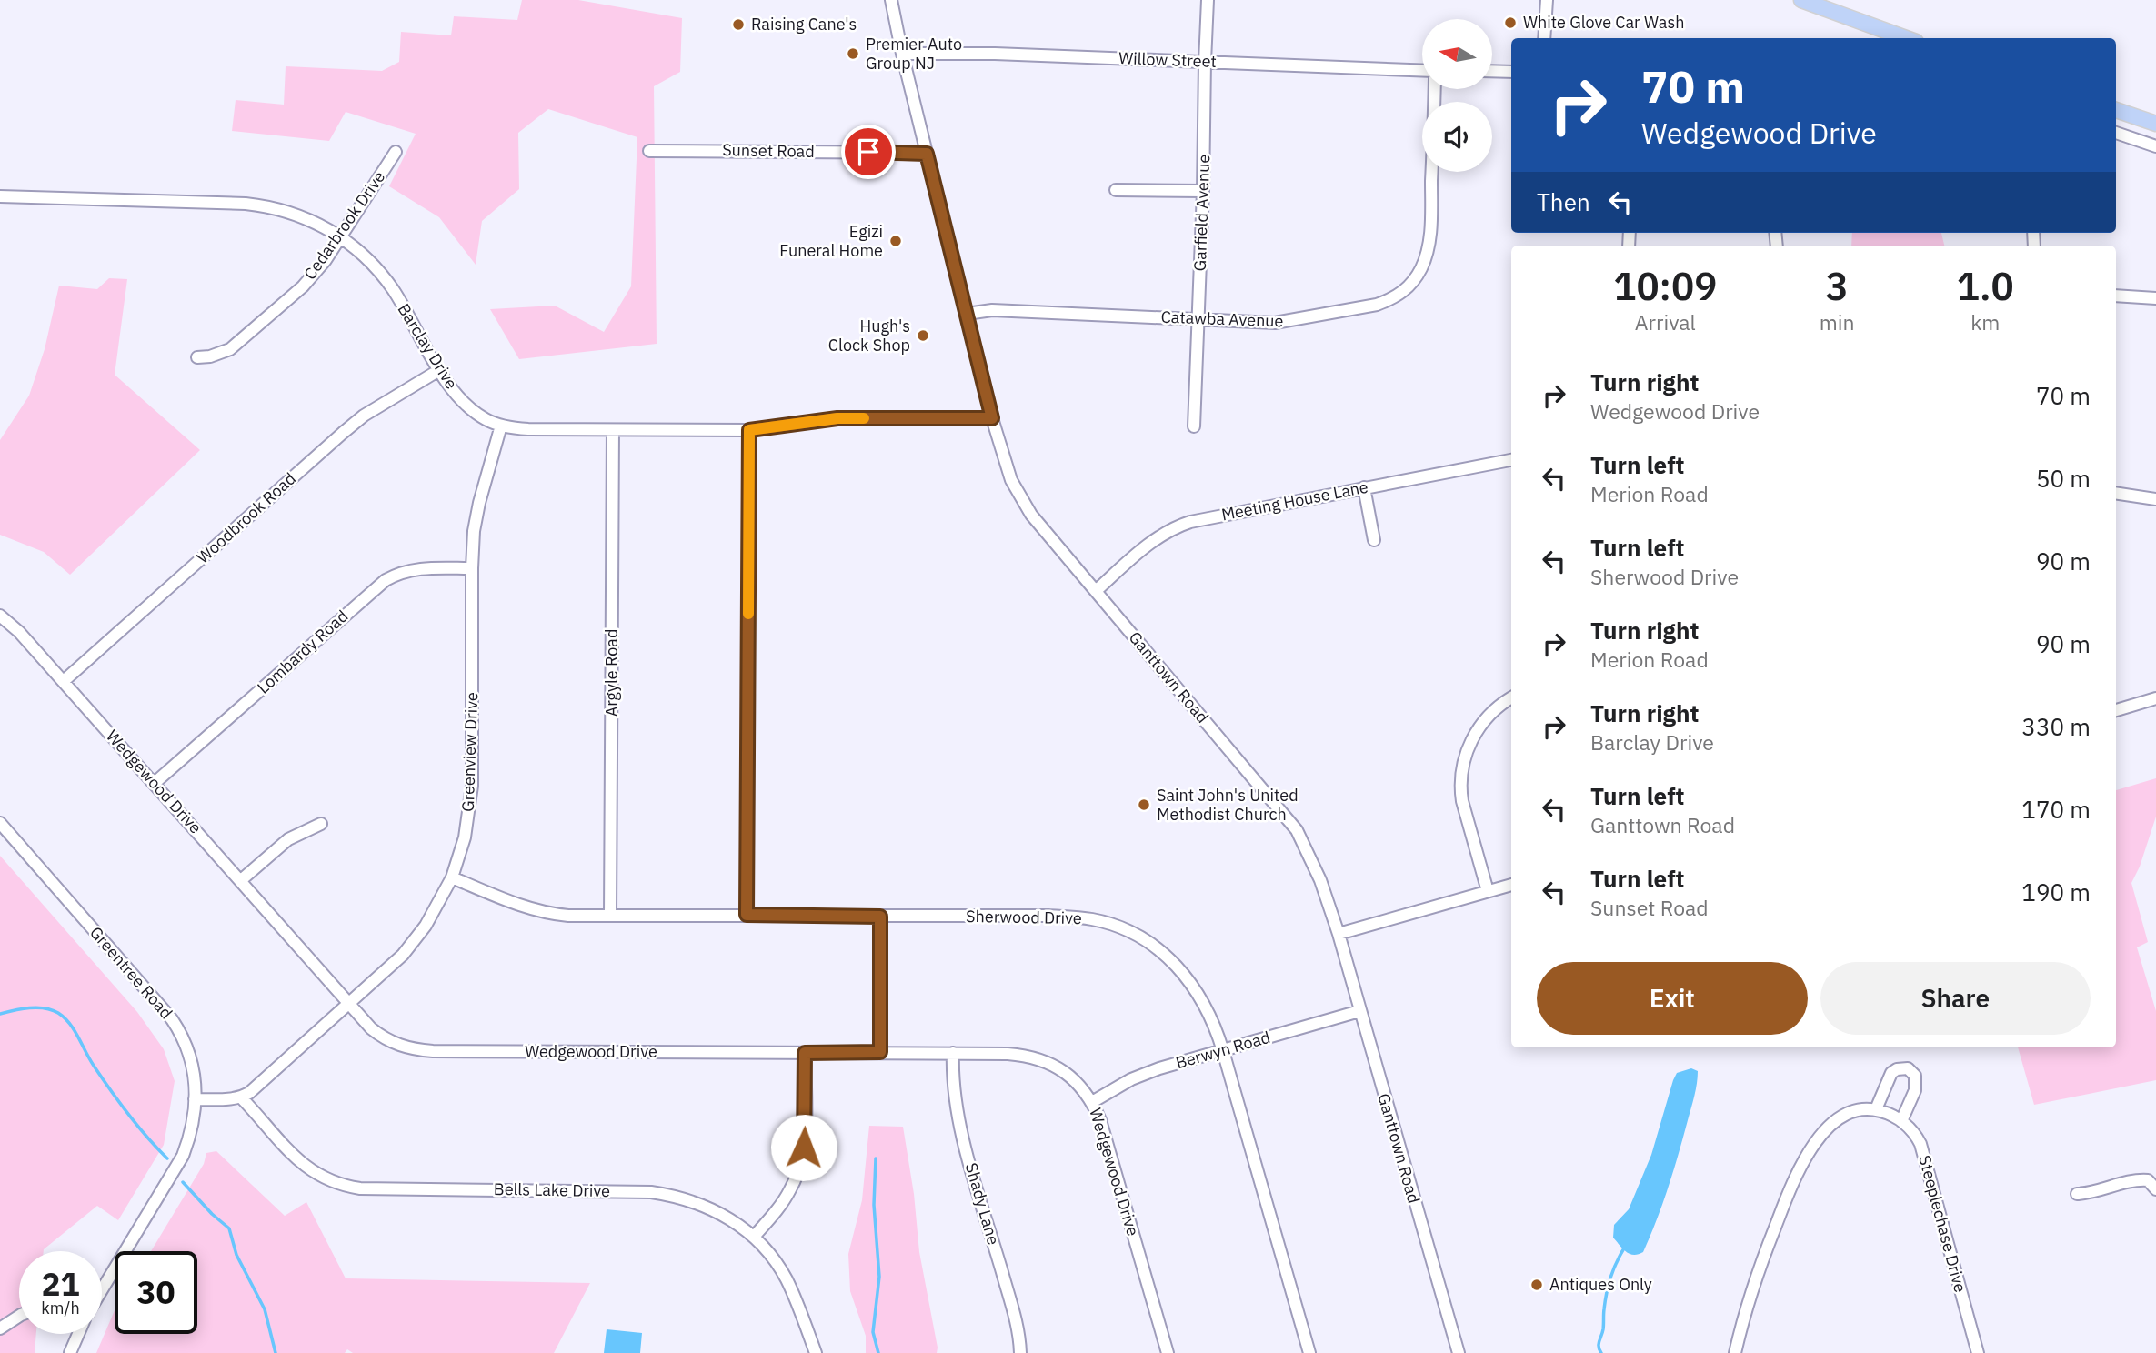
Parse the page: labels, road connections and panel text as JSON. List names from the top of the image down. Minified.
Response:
{"streets":{"street":["Willow Street","Sunset Road","Garfield Avenue","Cedarbrook Drive","Catawba Avenue","Barclay Drive","Meeting House Lane","Woodbrook Road","Lombardy Road","Argyle Road","Ganttown Road","Greenview Drive","Wedgewood Drive","Sherwood Drive","Greentree Road","Berwyn Road","Bells Lake Drive","Shady Lane","Steeplechase Drive"]},"crossings":[["Willow Street","Garfield Avenue"],["Willow Street","Ganttown Road"],["Sunset Road","Ganttown Road"],["Garfield Avenue","Catawba Avenue"],["Cedarbrook Drive","Barclay Drive"],["Catawba Avenue","Ganttown Road"],["Barclay Drive","Woodbrook Road"],["Barclay Drive","Argyle Road"],["Barclay Drive","Ganttown Road"],["Barclay Drive","Greenview Drive"],["Meeting House Lane","Ganttown Road"],["Woodbrook Road","Wedgewood Drive"],["Lombardy Road","Greenview Drive"],["Lombardy Road","Wedgewood Drive"],["Argyle Road","Sherwood Drive"],["Ganttown Road","Berwyn Road"],["Greenview Drive","Wedgewood Drive"],["Greenview Drive","Sherwood Drive"],["Greenview Drive","Bells Lake Drive"],["Wedgewood Drive","Berwyn Road"],["Wedgewood Drive","Shady Lane"],["Sherwood Drive","Berwyn Road"]],"places":["White Glove Car Wash","Raising Cane's","Premier Auto Group NJ","Egizi Funeral Home","Hugh's Clock Shop","Saint John's United Methodist Church","Antiques Only"],"north":"left","page":{"turn":["70 m","Wedgewood Drive"],"then":"Then","eta":["10:09","Arrival","3","min","1.0","km"],"list":[{"name":"Turn right","note":"Wedgewood Drive","value":"70 m"},{"name":"Turn left","note":"Merion Road","value":"50 m"},{"name":"Turn left","note":"Sherwood Drive","value":"90 m"},{"name":"Turn right","note":"Merion Road","value":"90 m"},{"name":"Turn right","note":"Barclay Drive","value":"330 m"},{"name":"Turn left","note":"Ganttown Road","value":"170 m"},{"name":"Turn left","note":"Sunset Road","value":"190 m"}],"buttons":["Exit","Share"],"speed":"21 km/h","limit":"30"}}
